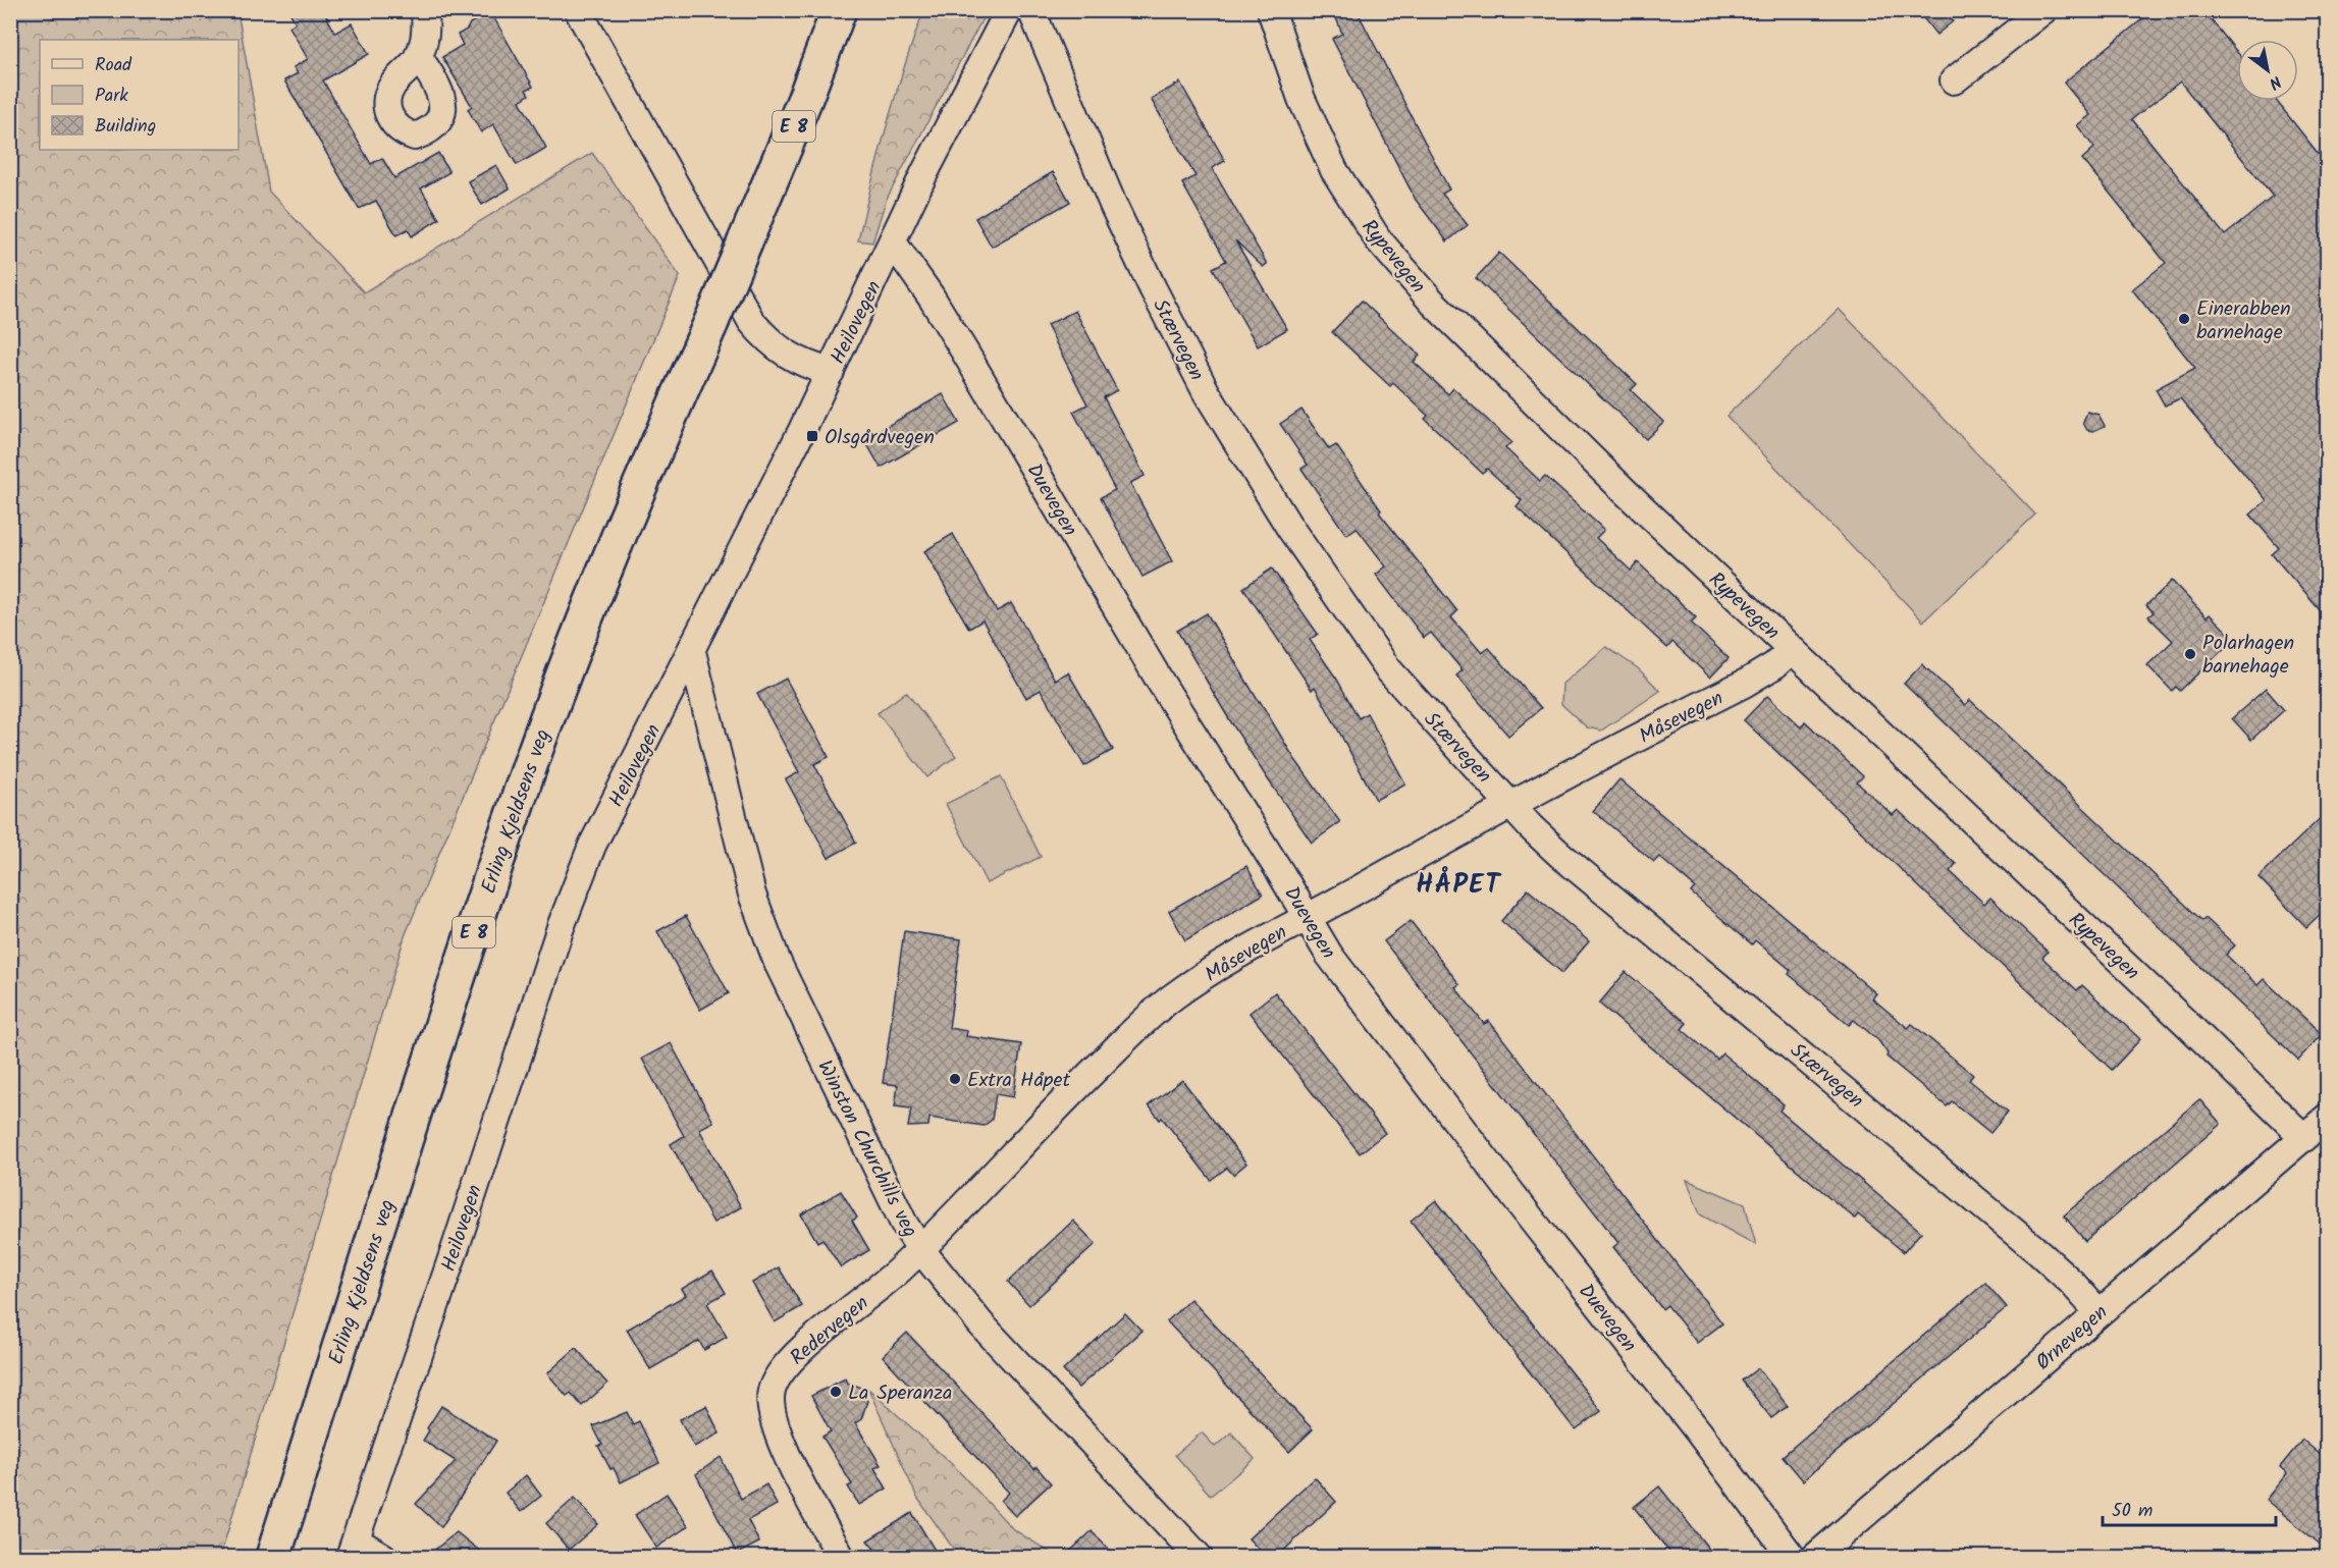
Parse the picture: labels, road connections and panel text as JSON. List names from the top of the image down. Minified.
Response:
{"streets":{"highway":["E 8","Erling Kjeldsens veg"],"street":["Rypevegen","Heilovegen","Stærvegen","Duevegen","Måsevegen","Winston Churchills veg","Redervegen","Ørnevegen"]},"crossings":[["Rypevegen","Måsevegen"],["Rypevegen","Ørnevegen"],["Heilovegen","Duevegen"],["Heilovegen","Winston Churchills veg"],["Stærvegen","Måsevegen"],["Stærvegen","Ørnevegen"],["Duevegen","Måsevegen"],["Måsevegen","Winston Churchills veg"],["Måsevegen","Redervegen"],["Winston Churchills veg","Redervegen"]],"districts":["HÅPET"],"places":{"other":["Einerabben barnehage","Polarhagen barnehage","Extra Håpet","La Speranza"],"transit":["Olsgårdvegen"]},"legend":["Road","Park","Building"],"scale_bar":"50 m","north":"bottom right"}
